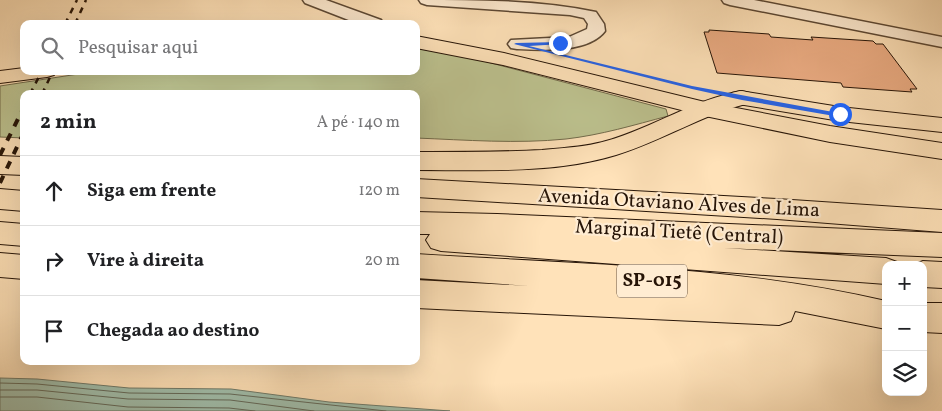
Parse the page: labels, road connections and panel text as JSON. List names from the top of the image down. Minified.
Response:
{"streets":{"main road":["Avenida Otaviano Alves de Lima","Marginal Tietê (Central)","SP-015"]},"page":{"search":"Pesquisar aqui","heading":["2 min","A pé · 140 m"],"list":[["Siga em frente","120 m"],["Vire à direita","20 m"],"Chegada ao destino"],"map_buttons":["+","−"]}}
